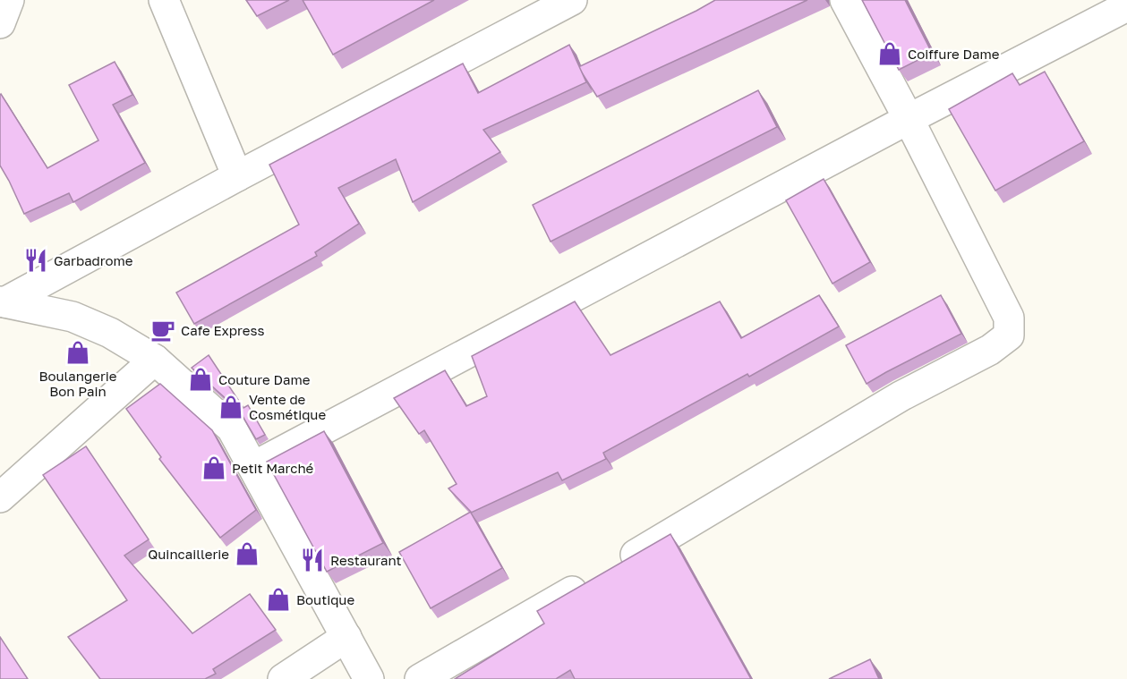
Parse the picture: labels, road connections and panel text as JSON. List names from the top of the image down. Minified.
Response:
{"places":{"shop":["Coiffure Dame","Boulangerie Bon Pain","Couture Dame","Vente de Cosmétique","Petit Marché","Quincaillerie","Boutique"],"restaurant":["Garbadrome","Restaurant"],"cafe":["Cafe Express"]}}
